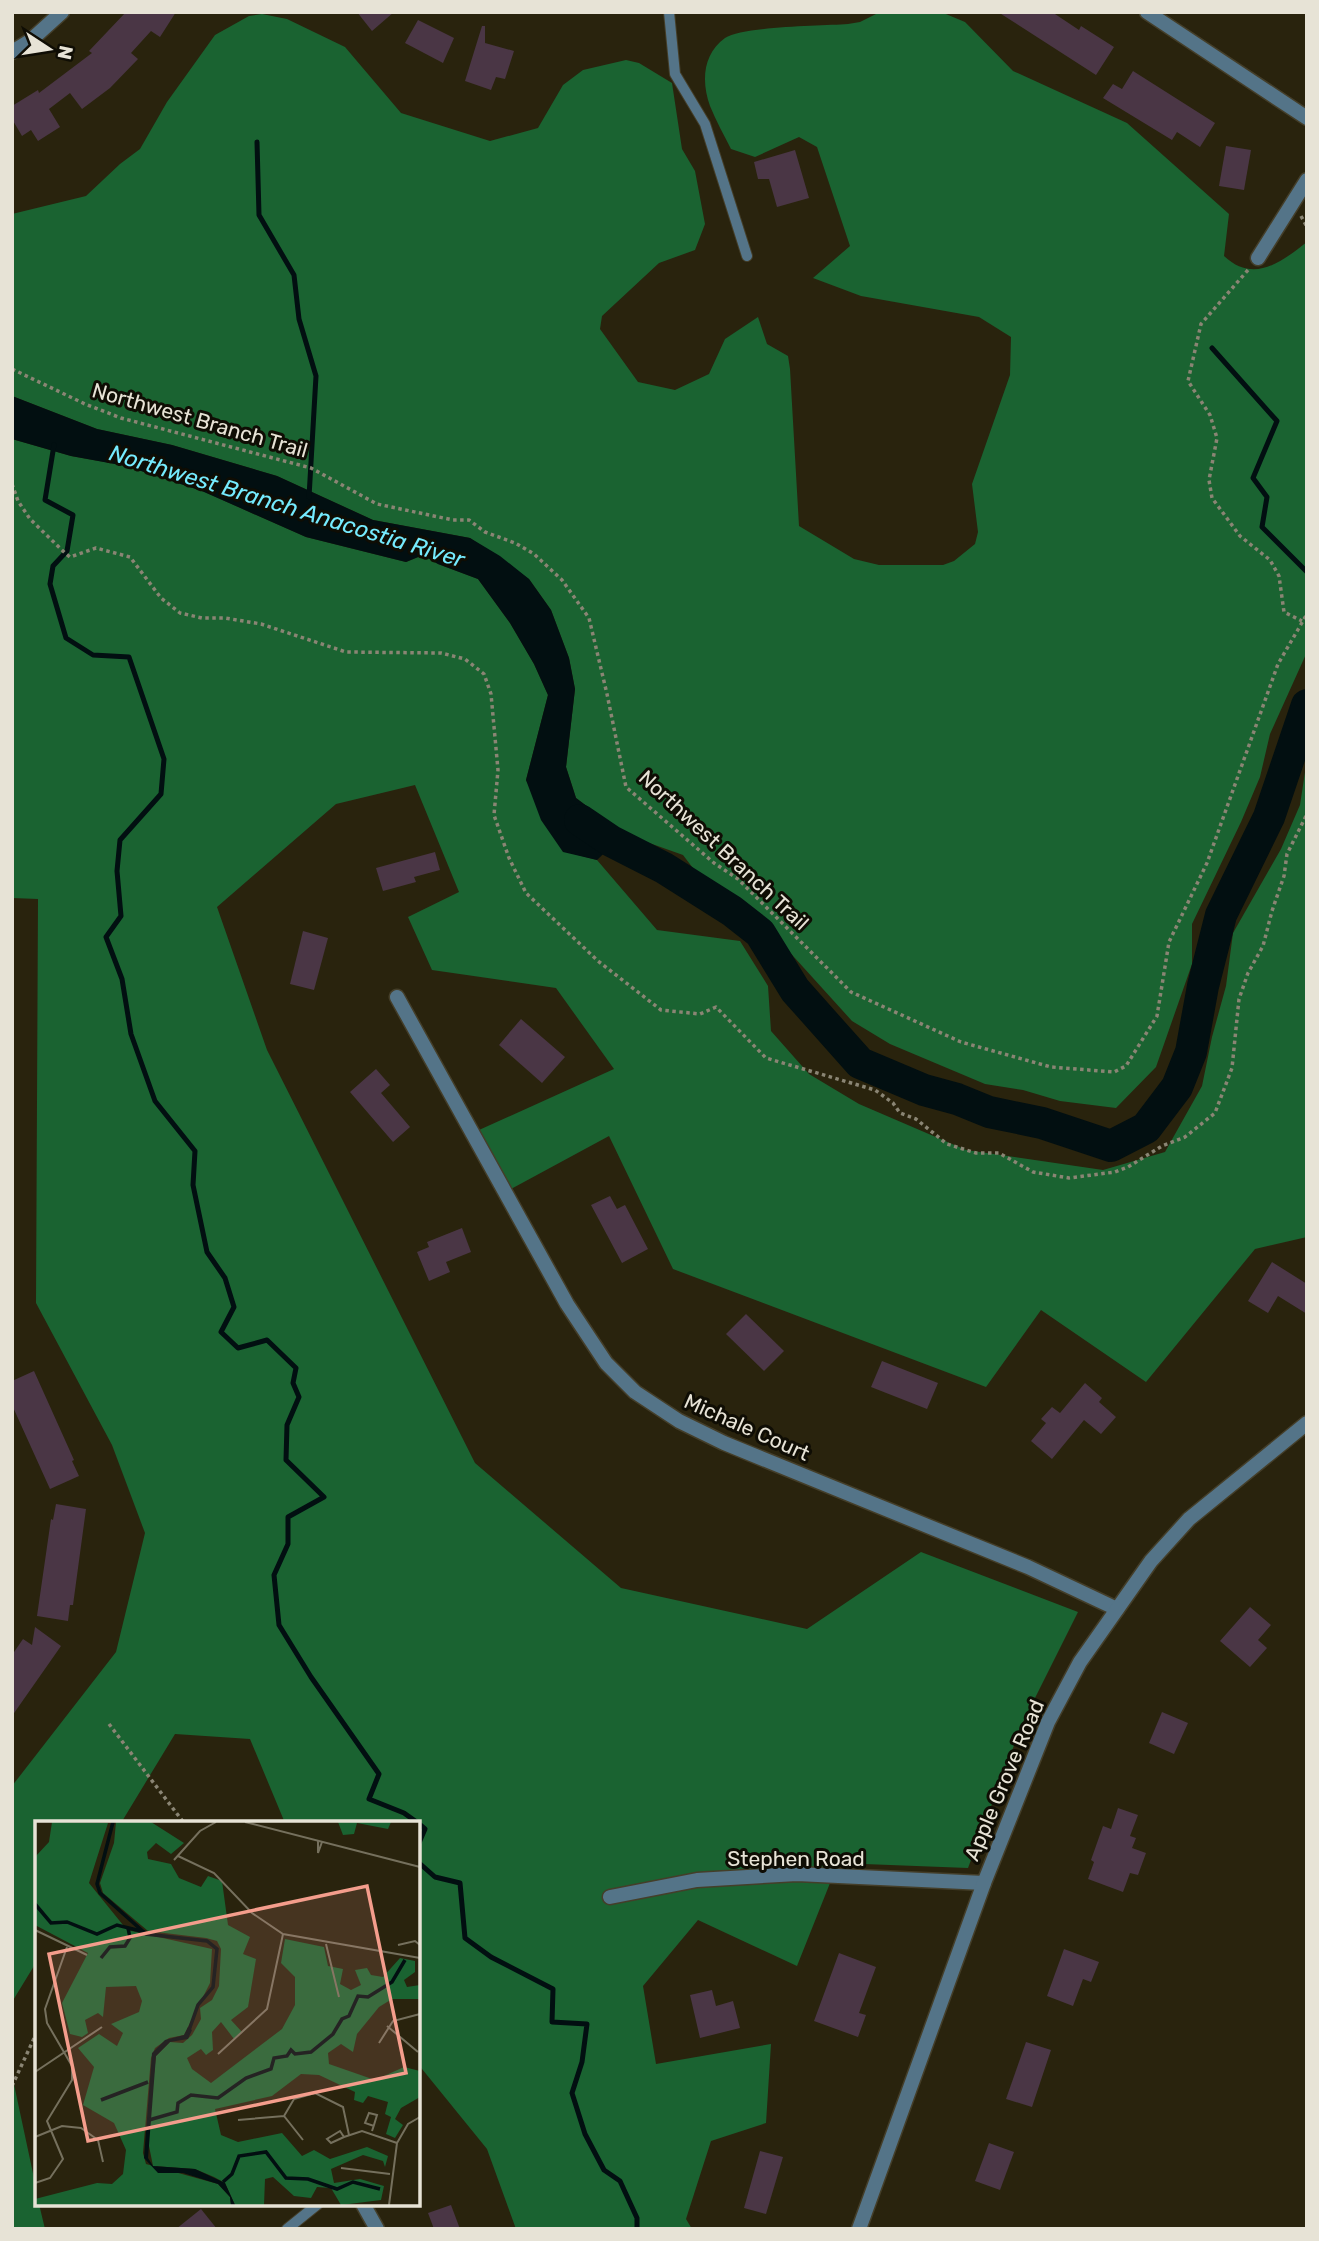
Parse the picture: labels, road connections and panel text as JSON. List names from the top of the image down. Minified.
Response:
{"streets":{"street":["Michale Court","Apple Grove Road","Stephen Road"],"path":["Northwest Branch Trail"]},"crossings":[["Michale Court","Apple Grove Road"],["Apple Grove Road","Stephen Road"]],"water":["Northwest Branch Anacostia River"],"north":"right"}
